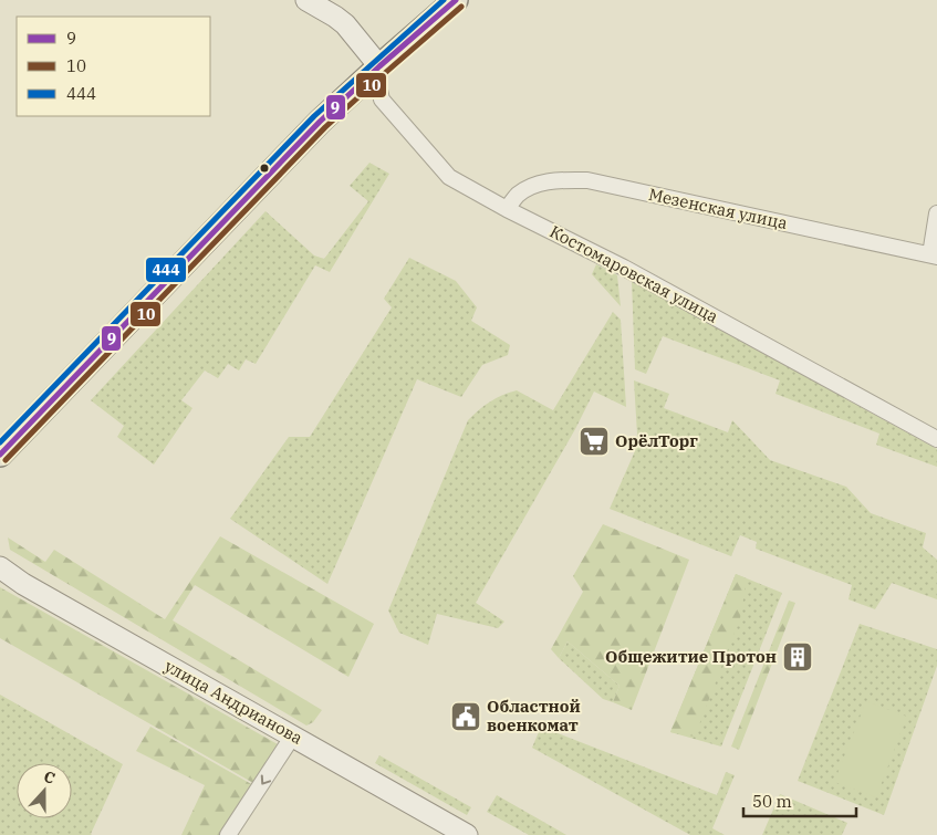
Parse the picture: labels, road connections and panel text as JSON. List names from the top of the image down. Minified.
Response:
{"streets":{"street":["Мезенская улица","Костомаровская улица","улица Андрианова"]},"crossings":[["Мезенская улица","Костомаровская улица"]],"places":{"supermarket":["ОрёлТорг"],"building":["Общежитие Протон"],"public building":["Областной военкомат"]},"lines":["transit line 9","transit line 444","transit line 10"],"legend":["9","10","444"],"scale_bar":"50 m","north":"top"}
